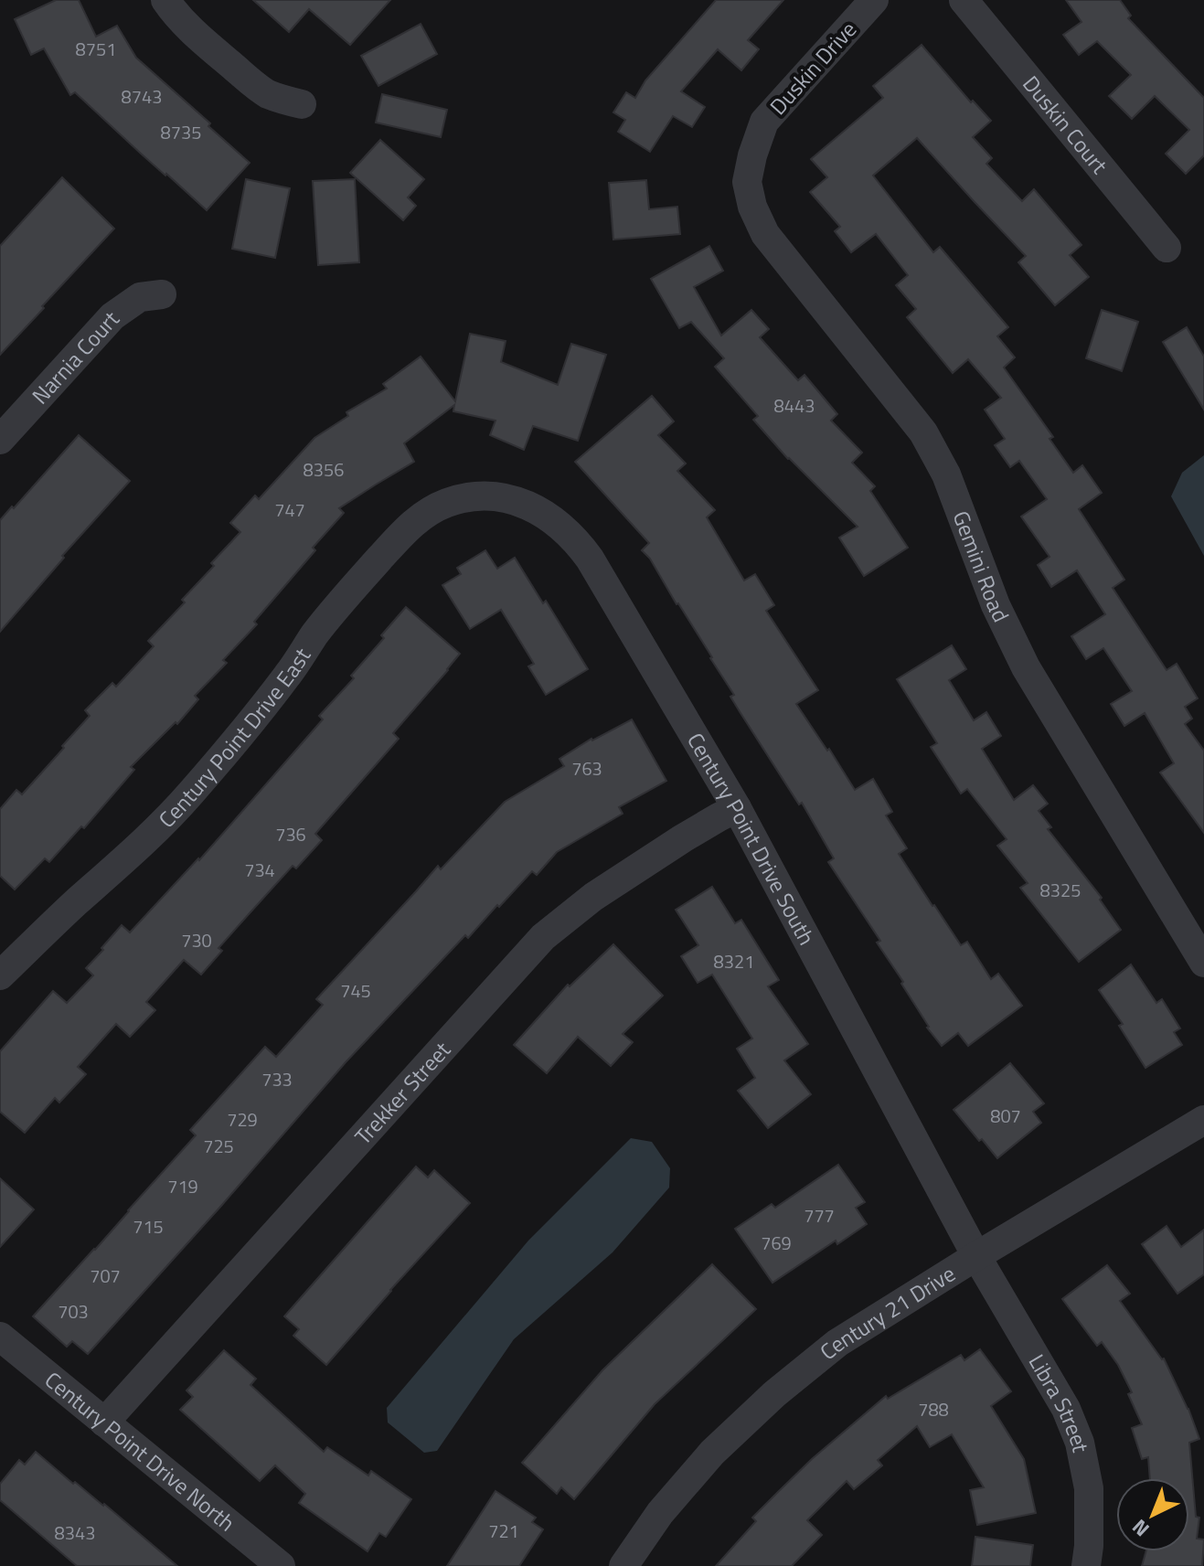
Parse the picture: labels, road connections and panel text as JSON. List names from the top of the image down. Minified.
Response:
{"streets":{"street":["Duskin Drive","Duskin Court","Narnia Court","Gemini Road","Century Point Drive East","Century Point Drive South","Trekker Street","Century 21 Drive","Libra Street","Century Point Drive North"]},"crossings":[["Duskin Drive","Gemini Road"],["Century Point Drive East","Century Point Drive South"],["Century Point Drive South","Trekker Street"],["Century Point Drive South","Century 21 Drive"],["Century Point Drive South","Libra Street"],["Trekker Street","Century Point Drive North"],["Century 21 Drive","Libra Street"]],"house_numbers":["8751","8743","8735","8443","8356","747","763","736","734","8325","730","8321","745","733","807","729","725","719","777","715","769","707","703","788","721","8343"],"north":"bottom left"}
